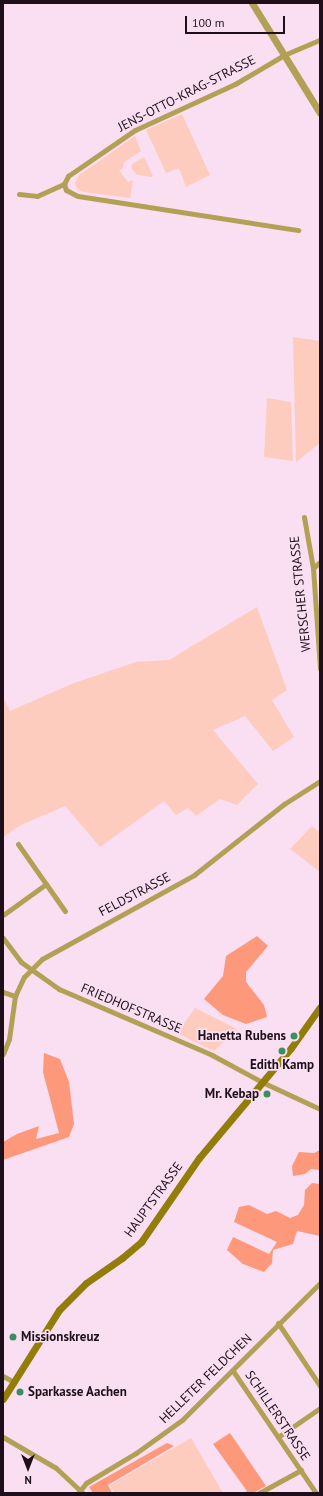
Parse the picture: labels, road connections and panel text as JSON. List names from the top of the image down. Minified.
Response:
{"streets":{"main road":["HAUPTSTRASSE"],"street":["JENS-OTTO-KRAG-STRASSE","WERSCHER STRASSE","FELDSTRASSE","FRIEDHOFSTRASSE","HELLETER FELDCHEN","SCHILLERSTRASSE"]},"crossings":[["FELDSTRASSE","FRIEDHOFSTRASSE"],["FRIEDHOFSTRASSE","HAUPTSTRASSE"],["HELLETER FELDCHEN","SCHILLERSTRASSE"]],"places":["Hanetta Rubens","Edith Kamp","Mr. Kebap","Missionskreuz","Sparkasse Aachen"],"scale_bar":"100 m","north":"bottom"}
